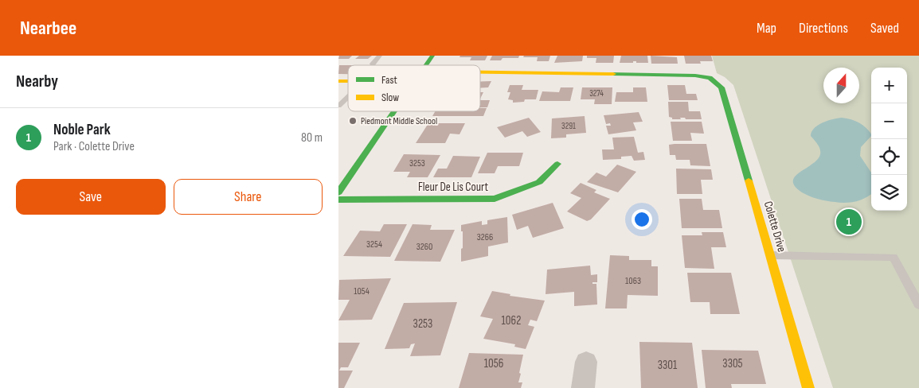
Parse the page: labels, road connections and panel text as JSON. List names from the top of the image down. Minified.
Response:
{"streets":{"street":["Fleur De Lis Court","Colette Drive"]},"places":["Piedmont Middle School"],"house_numbers":["3274","3291","3253","3266","3254","3260","1063","1054","1062","3253","1056","3305","3301"],"legend":["Fast","Slow"],"north":"top","page":{"header":"Nearbee","nav":["Map","Directions","Saved"],"heading":"Nearby","map_buttons":["+","−"],"list":[{"mark":"1","name":"Noble Park","note":"Park · Colette Drive","value":"80 m"}],"buttons":["Save","Share"],"pins":"1"}}
